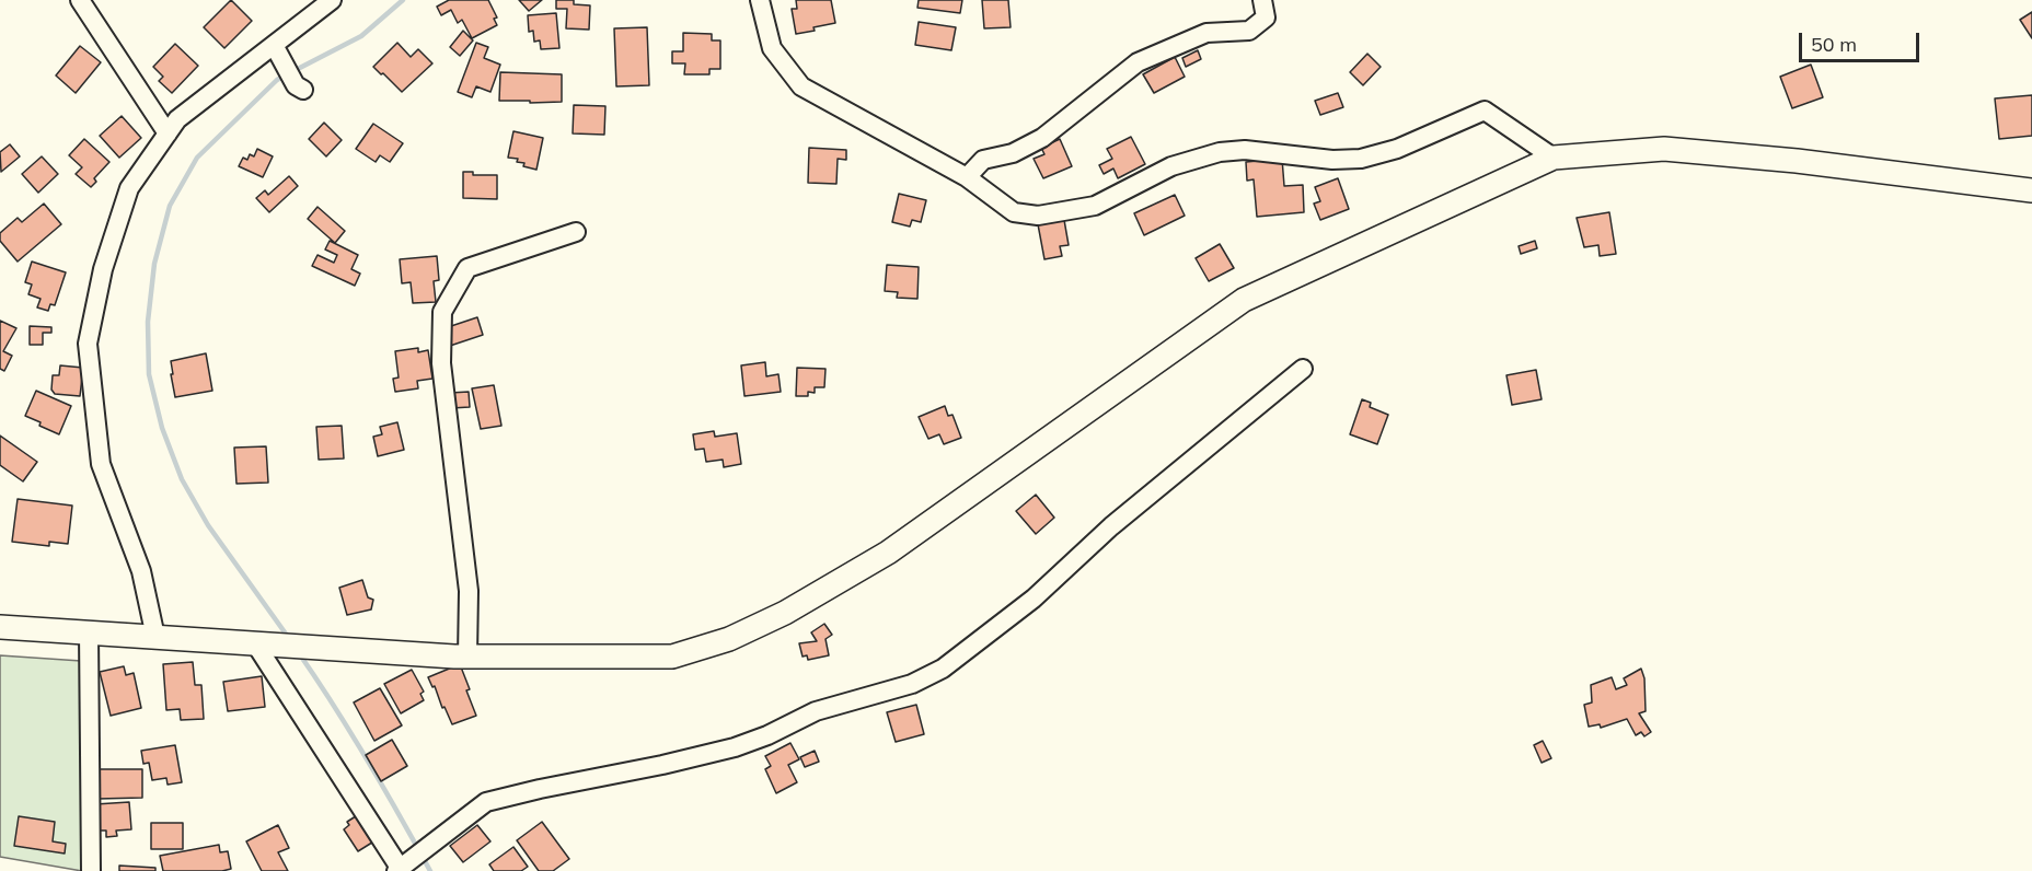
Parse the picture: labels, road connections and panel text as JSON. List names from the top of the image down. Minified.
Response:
{"scale_bar":"50 m"}
